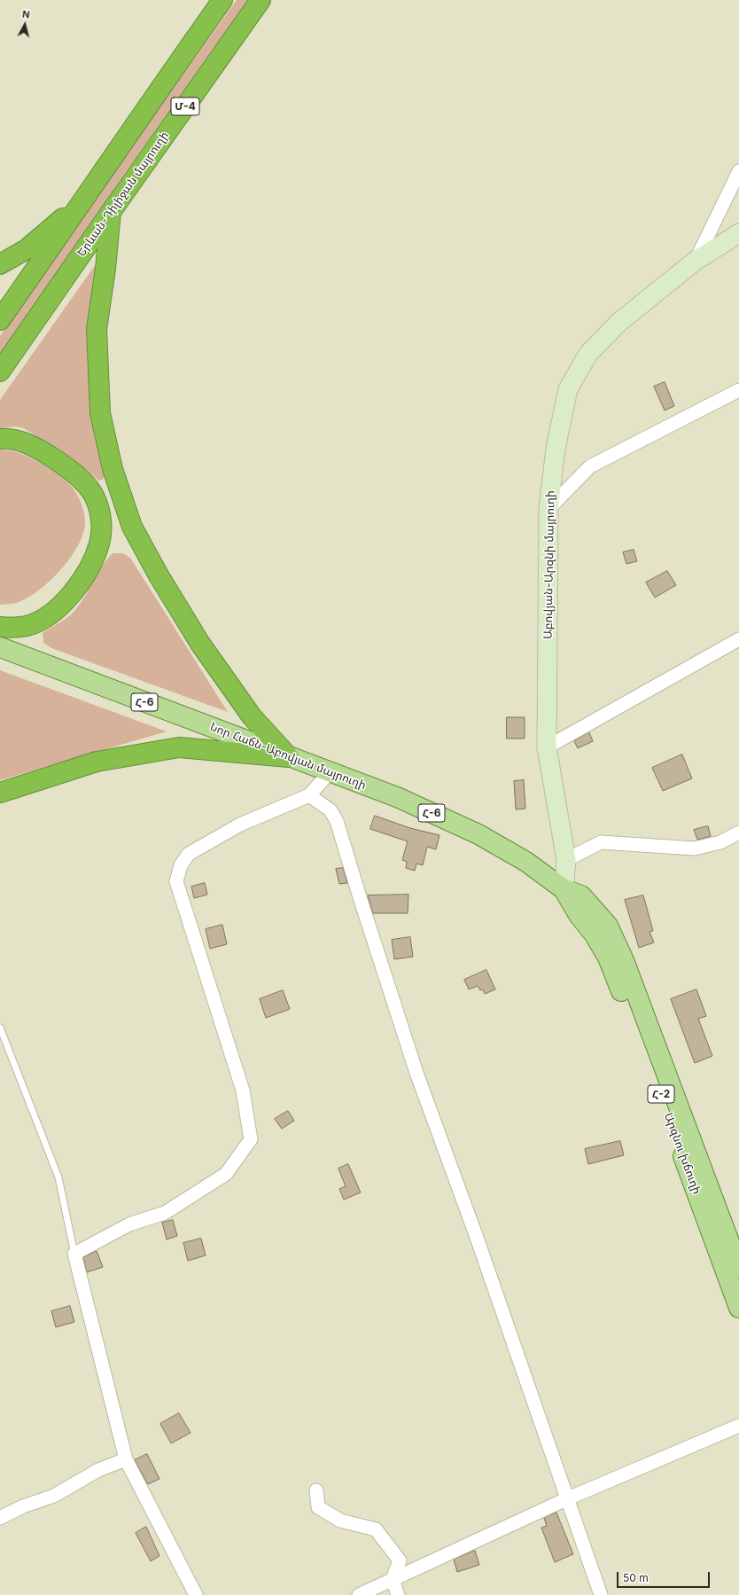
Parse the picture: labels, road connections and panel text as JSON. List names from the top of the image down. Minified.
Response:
{"streets":{"highway":["Մ-4","Երևան-Դիլիջան մայրուղի"],"main road":["Աբովյան-Արզնի մայրուղի","Հ-6","Նոր Հաճն-Աբովյան մայրուղի","Հ-2","Արզնու խճուղի"]},"crossings":[["Աբովյան-Արզնի մայրուղի","Նոր Հաճն-Աբովյան մայրուղի"],["Աբովյան-Արզնի մայրուղի","Հ-2"],["Աբովյան-Արզնի մայրուղի","Արզնու խճուղի"],["Նոր Հաճն-Աբովյան մայրուղի","Հ-2"],["Նոր Հաճն-Աբովյան մայրուղի","Արզնու խճուղի"],["Հ-2","Արզնու խճուղի"]],"scale_bar":"50 m","north":"top"}
